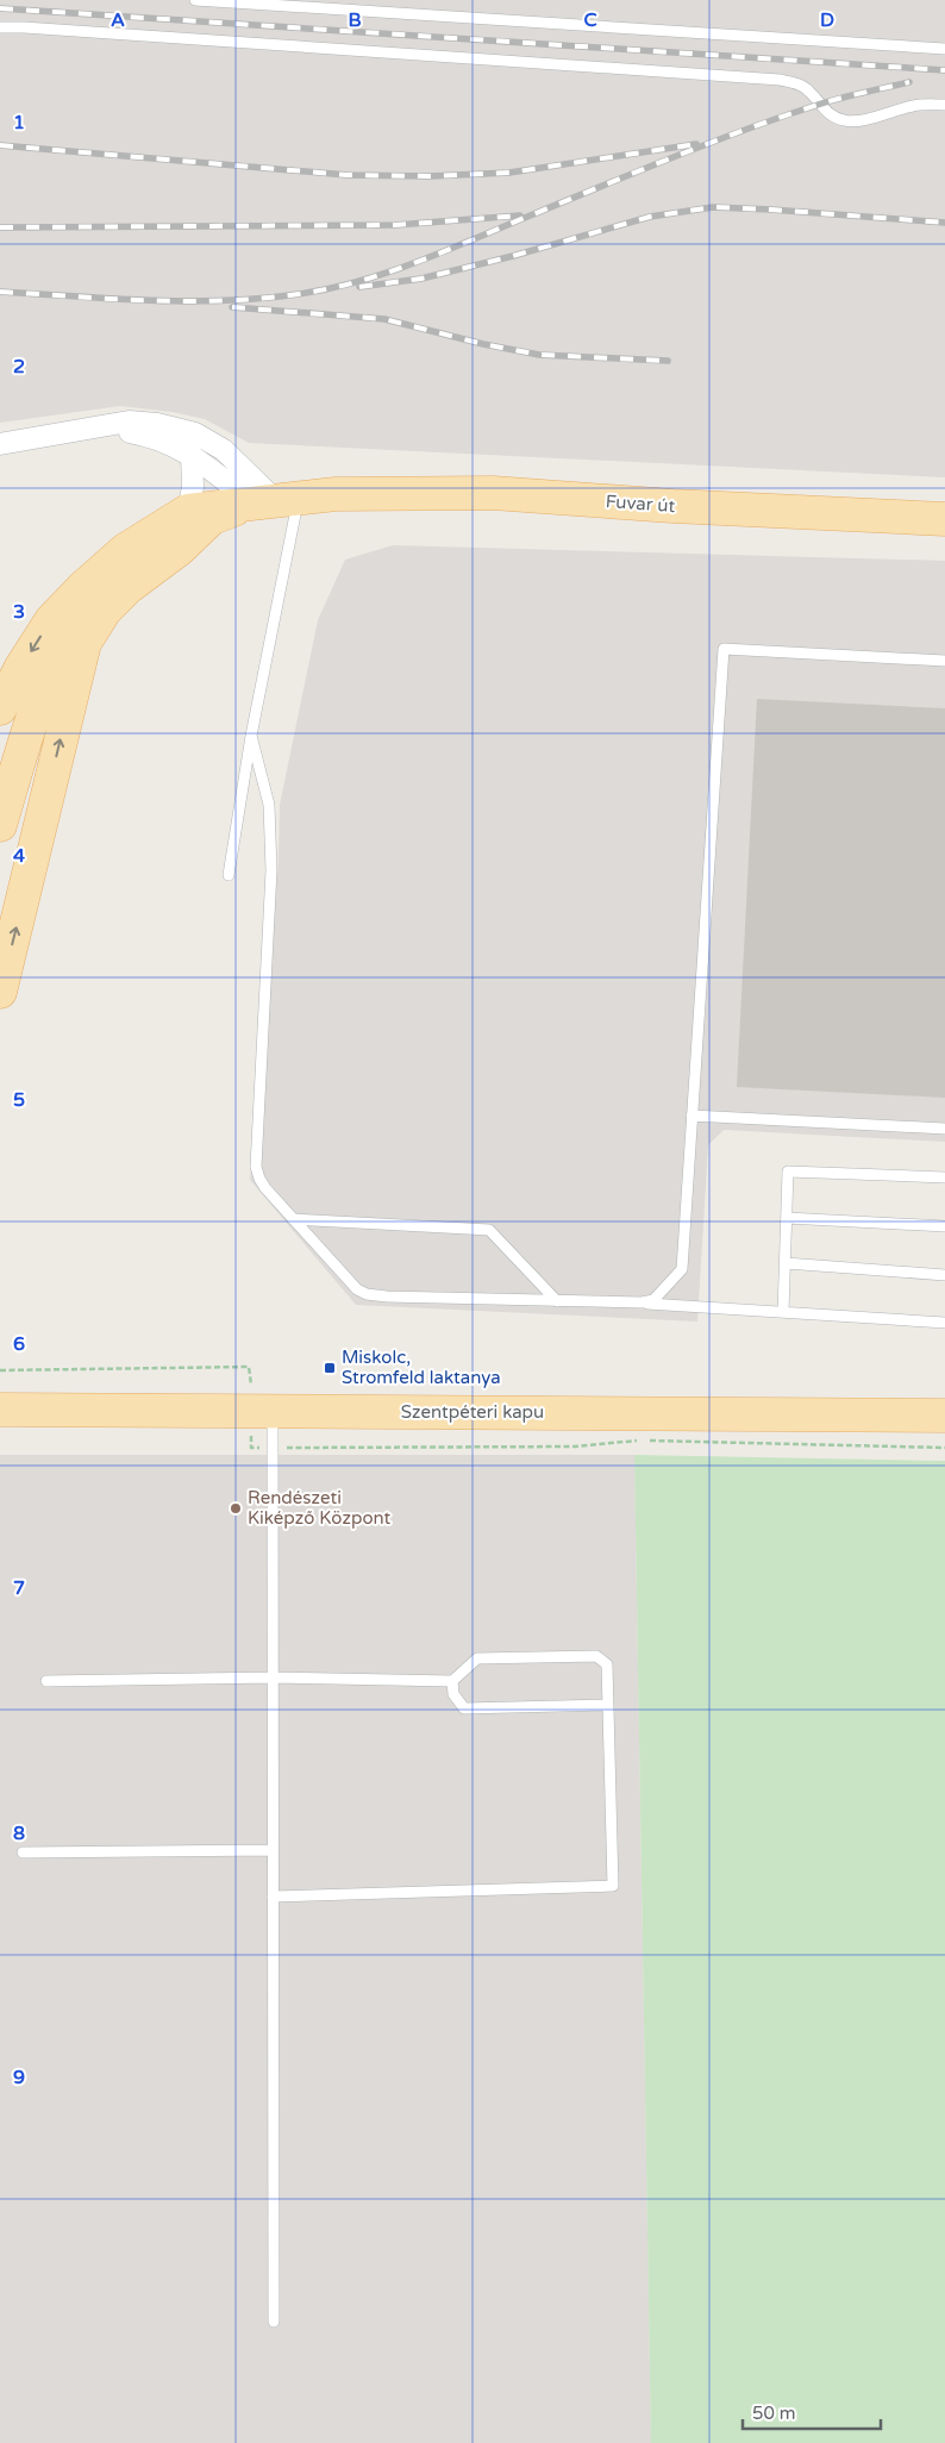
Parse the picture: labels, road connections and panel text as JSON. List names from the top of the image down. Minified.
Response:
{"streets":{"main road":["Fuvar út","Szentpéteri kapu"]},"places":{"transit":["Miskolc, Stromfeld laktanya"],"other":["Rendészeti Kiképző Központ"]},"scale_bar":"50 m","grid":{"columns":["A","B","C","D"],"rows":["1","2","3","4","5","6","7","8","9"]}}
